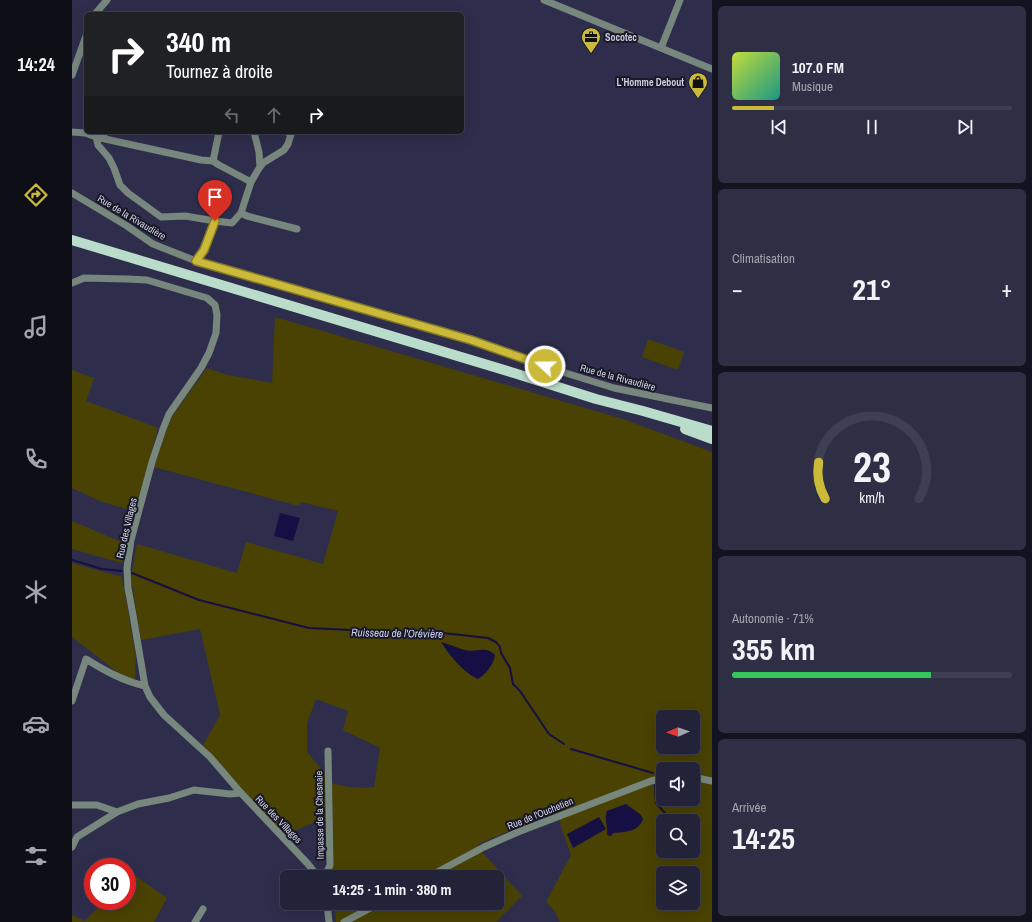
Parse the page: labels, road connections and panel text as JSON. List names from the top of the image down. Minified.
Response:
{"streets":{"street":["Rue de la Rivaudière","Rue des Villages","Rue de l'Ouchetien","Impasse de la Chesnaie"]},"water":["Ruisseau de l'Orévière"],"places":{"office":["Socotec"],"shop":["L'Homme Debout"]},"north":"left","page":{"tabs":"14:24","turn":["340 m","Tournez à droite"],"song":["107.0 FM","Musique"],"tile":["Climatisation",["Autonomie · 71%","355 km"],["Arrivée","14:25"]],"heat":["−","21°","+"],"limit":"30","trip":"14:25 · 1 min · 380 m","gauge":["23","km/h"]}}
